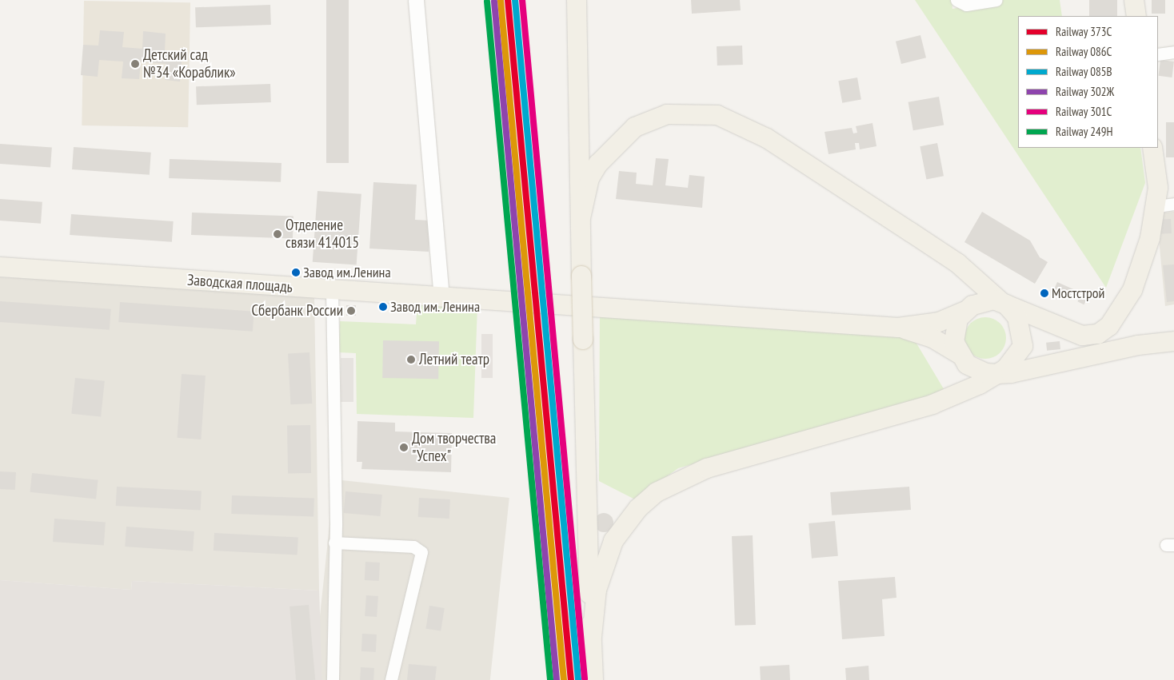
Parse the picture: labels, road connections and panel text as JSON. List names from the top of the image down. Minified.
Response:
{"streets":{"main road":["Заводская площадь"]},"places":["Детский сад №34 «Кораблик»","Отделение связи 414015","Завод им.Ленина","Мостстрой","Завод им. Ленина","Сбербанк России","Летний театр","Дом творчества \"Успех\""],"lines":["rail line 373C","rail line 085В","rail line 301С","rail line 086С","rail line 302Ж","rail line 249Н"],"legend":["Railway 373C","Railway 086С","Railway 085В","Railway 302Ж","Railway 301С","Railway 249Н"]}
